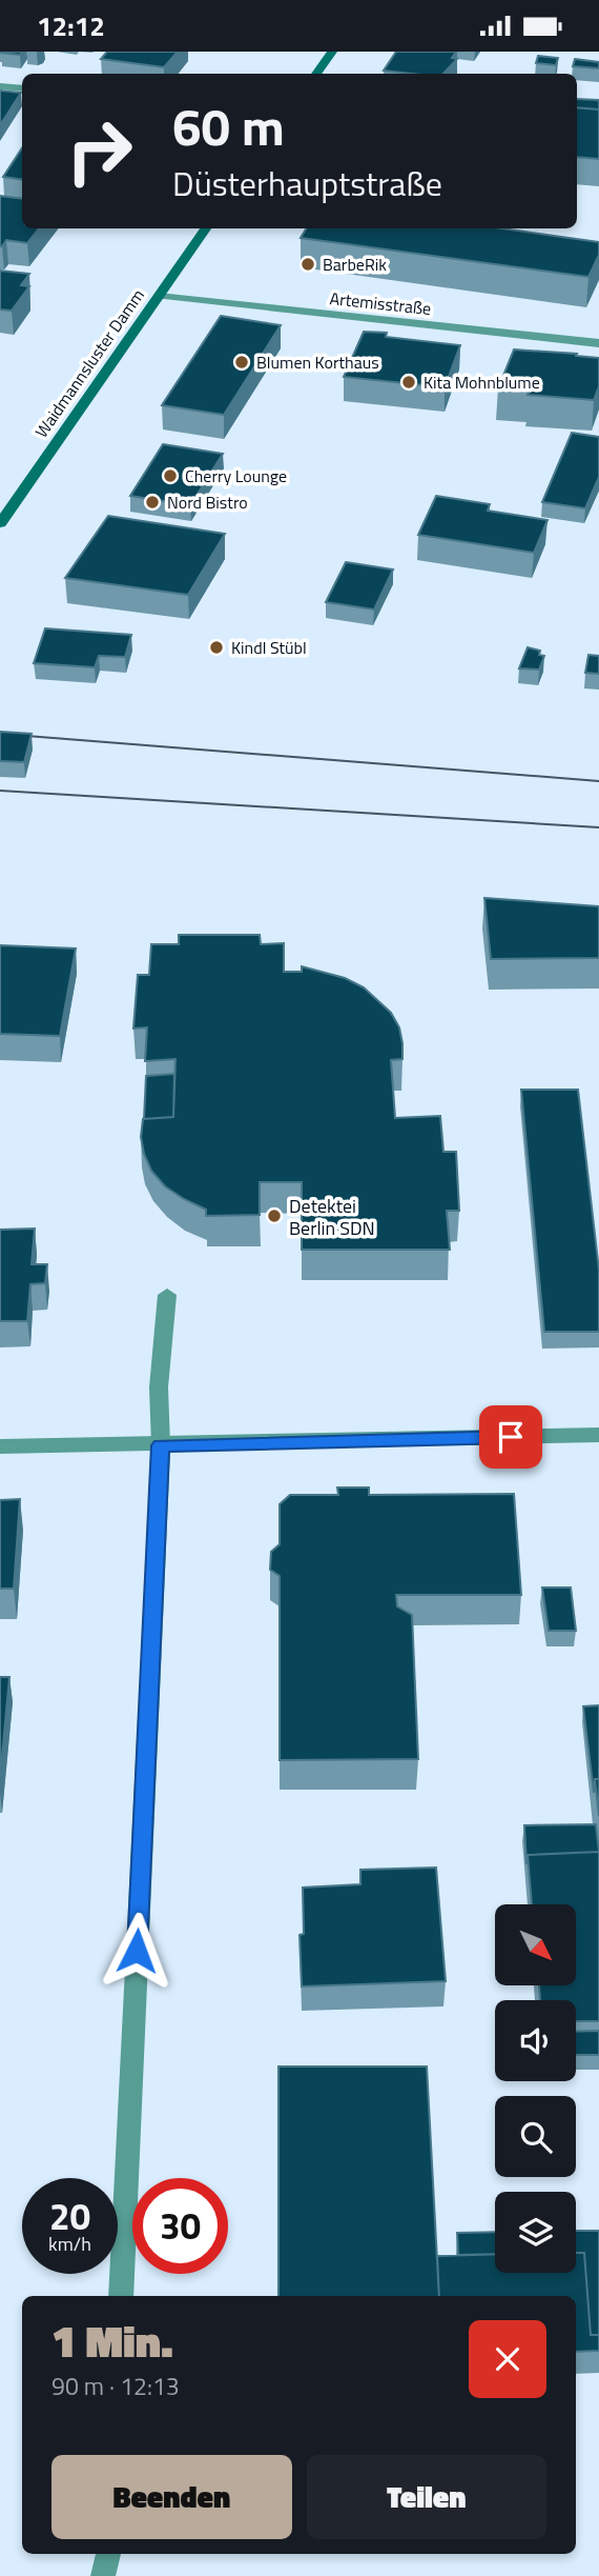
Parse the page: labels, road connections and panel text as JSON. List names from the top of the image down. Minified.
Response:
{"streets":{"main road":["Waidmannsluster Damm"],"street":["Artemisstraße"]},"crossings":[["Artemisstraße","Waidmannsluster Damm"]],"places":["BarbeRik","Blumen Korthaus","Kita Mohnblume","Cherry Lounge","Nord Bistro","Kindl Stübl","Detektei Berlin SDN"],"north":"bottom right","page":{"status":"12:12","turn":["60 m","Düsterhauptstraße"],"speed":"20 km/h","limit":"30","heading":["1 Min.","90 m · 12:13"],"buttons":["Beenden","Teilen"]}}
